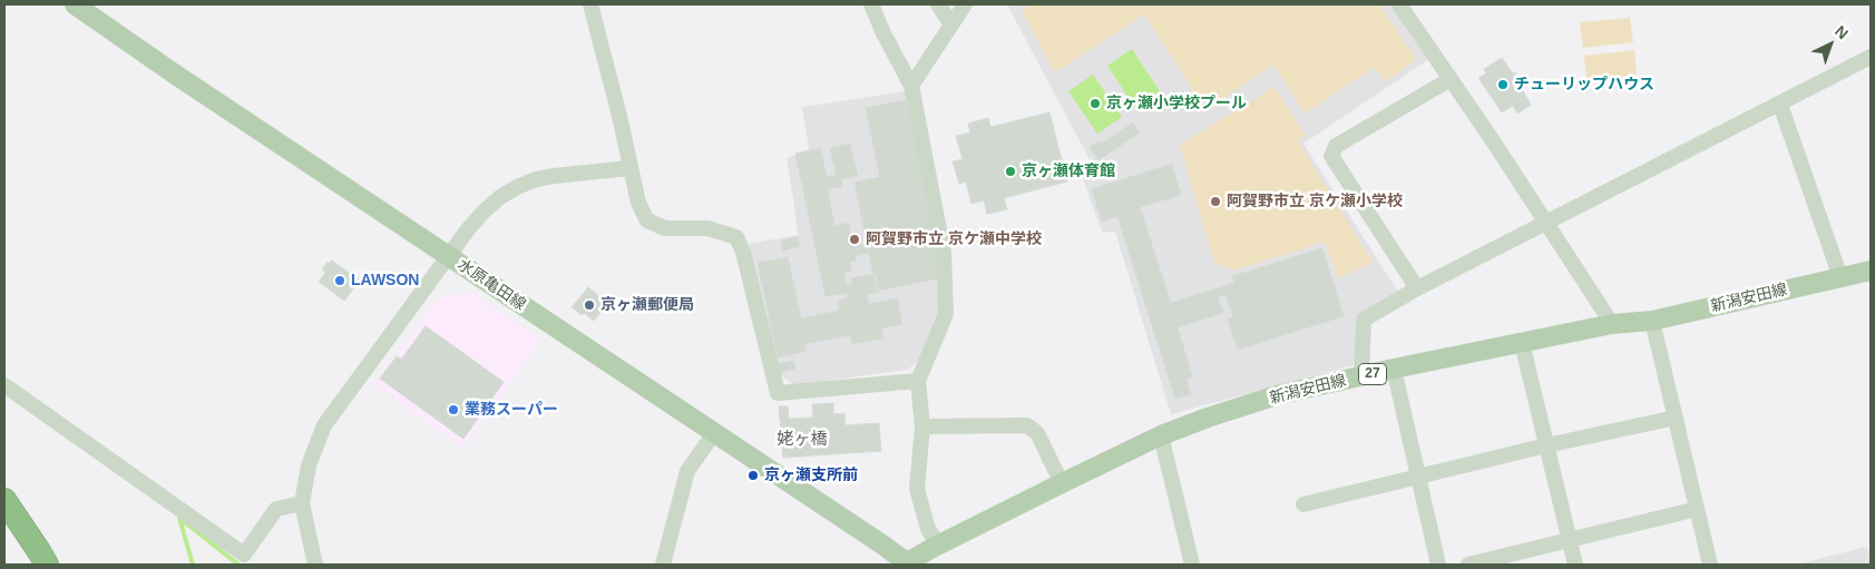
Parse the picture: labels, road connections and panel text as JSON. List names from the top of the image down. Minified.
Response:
{"streets":{"main road":["水原亀田線","新潟安田線","27"]},"crossings":[["水原亀田線","新潟安田線"]],"districts":["姥ヶ橋"],"places":["チューリップハウス","京ヶ瀬小学校プール","京ヶ瀬体育館","阿賀野市立 京ケ瀬小学校","阿賀野市立 京ケ瀬中学校","LAWSON","京ヶ瀬郵便局","業務スーパー","京ヶ瀬支所前"],"north":"top right"}
